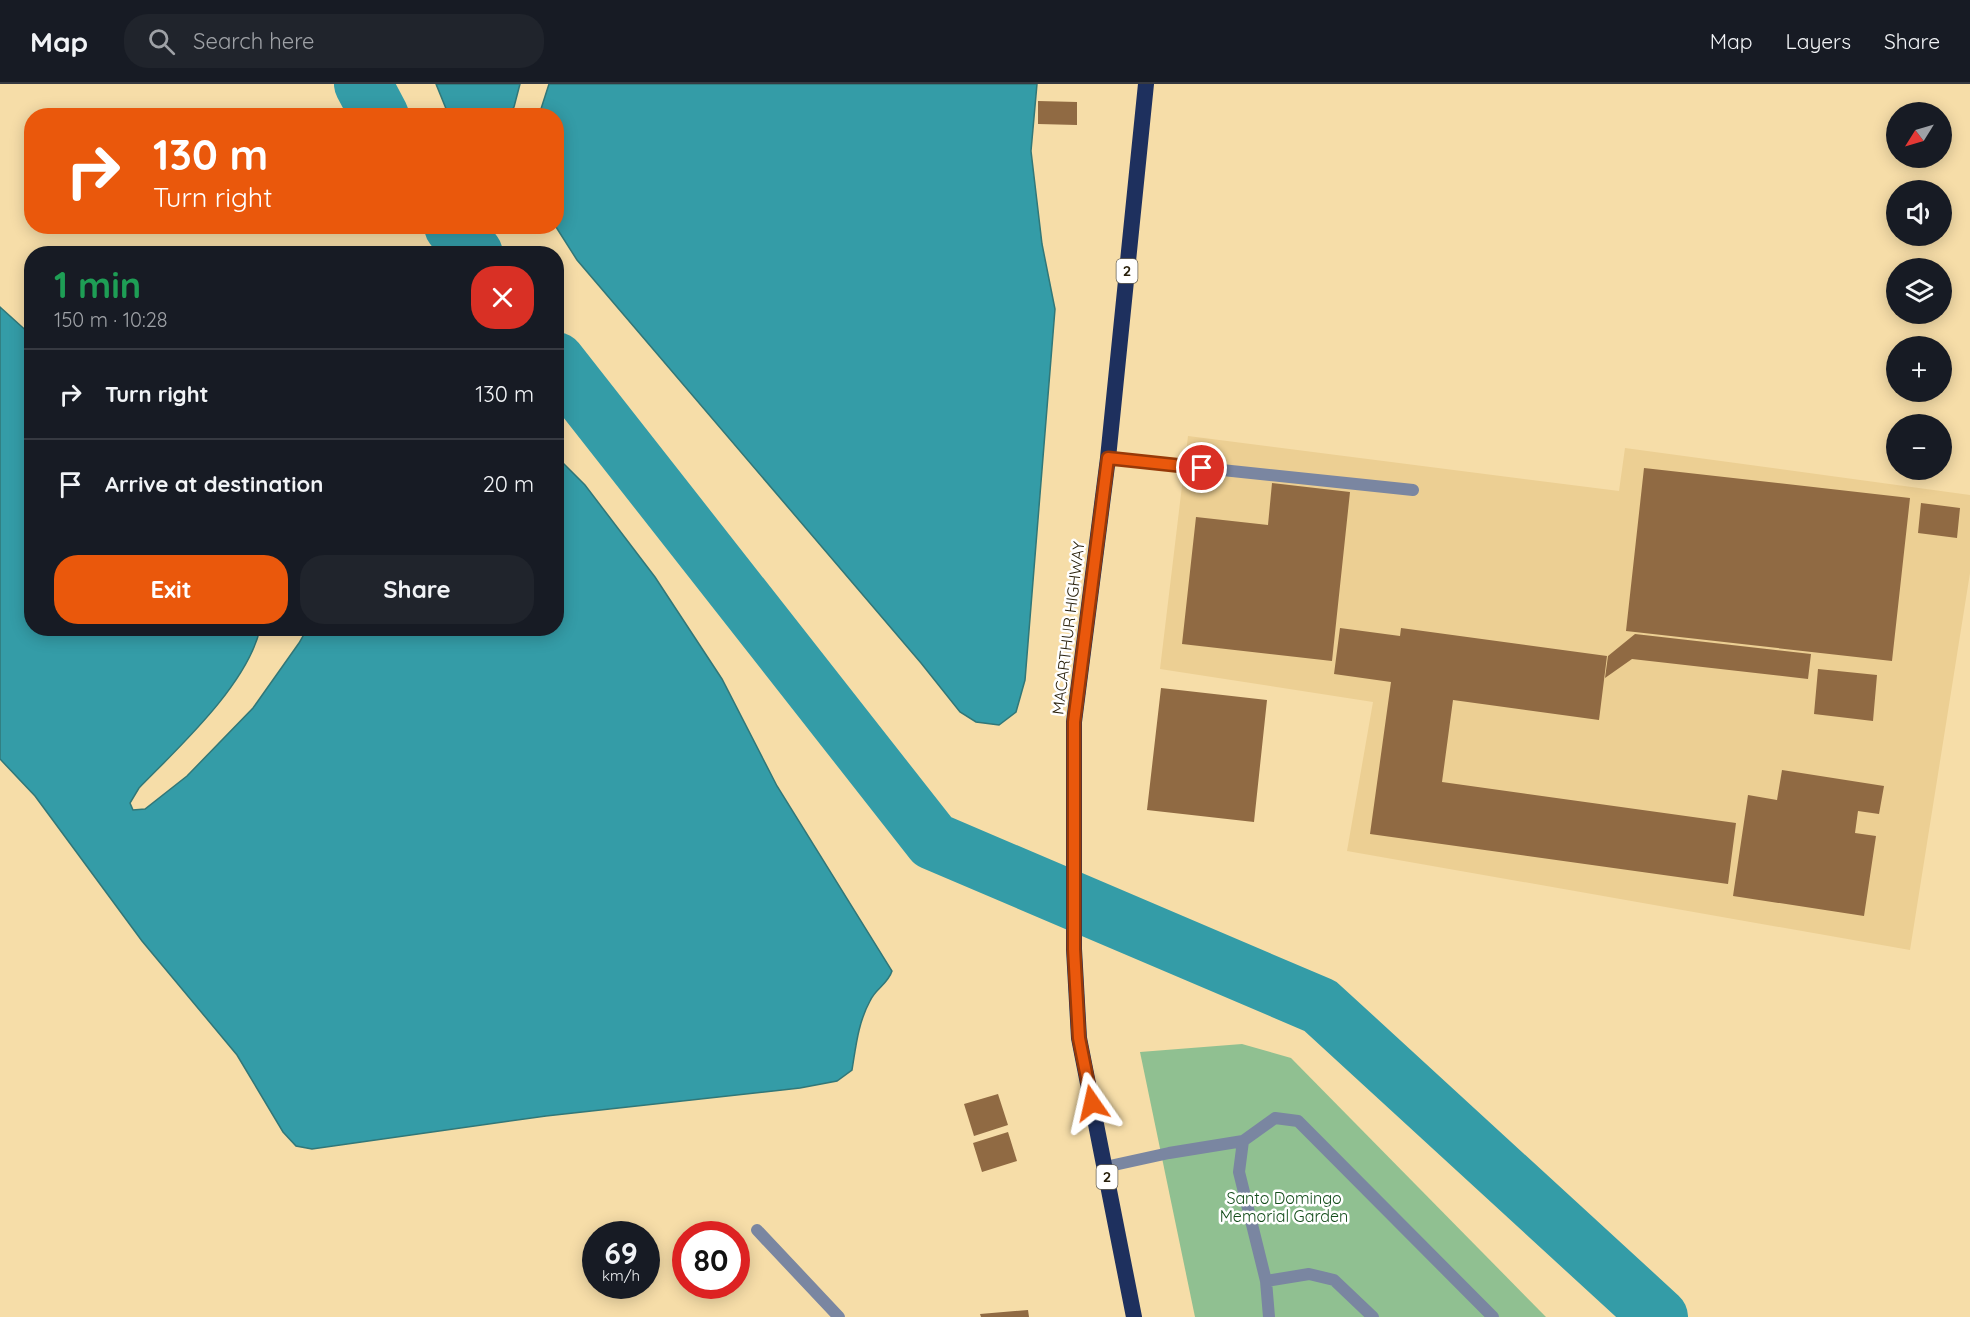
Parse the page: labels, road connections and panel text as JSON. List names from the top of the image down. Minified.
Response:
{"streets":{"highway":["2","MACARTHUR HIGHWAY"]},"parks":["Santo Domingo Memorial Garden"],"north":"bottom left","page":{"header":"Map","search":"Search here","nav":["Map","Layers","Share"],"map_buttons":["+","−"],"turn":["130 m","Turn right"],"heading":["1 min","150 m · 10:28"],"list":[{"name":"Turn right","value":"130 m"},{"name":"Arrive at destination","value":"20 m"}],"buttons":["Exit","Share"],"speed":"69 km/h","limit":"80"}}
